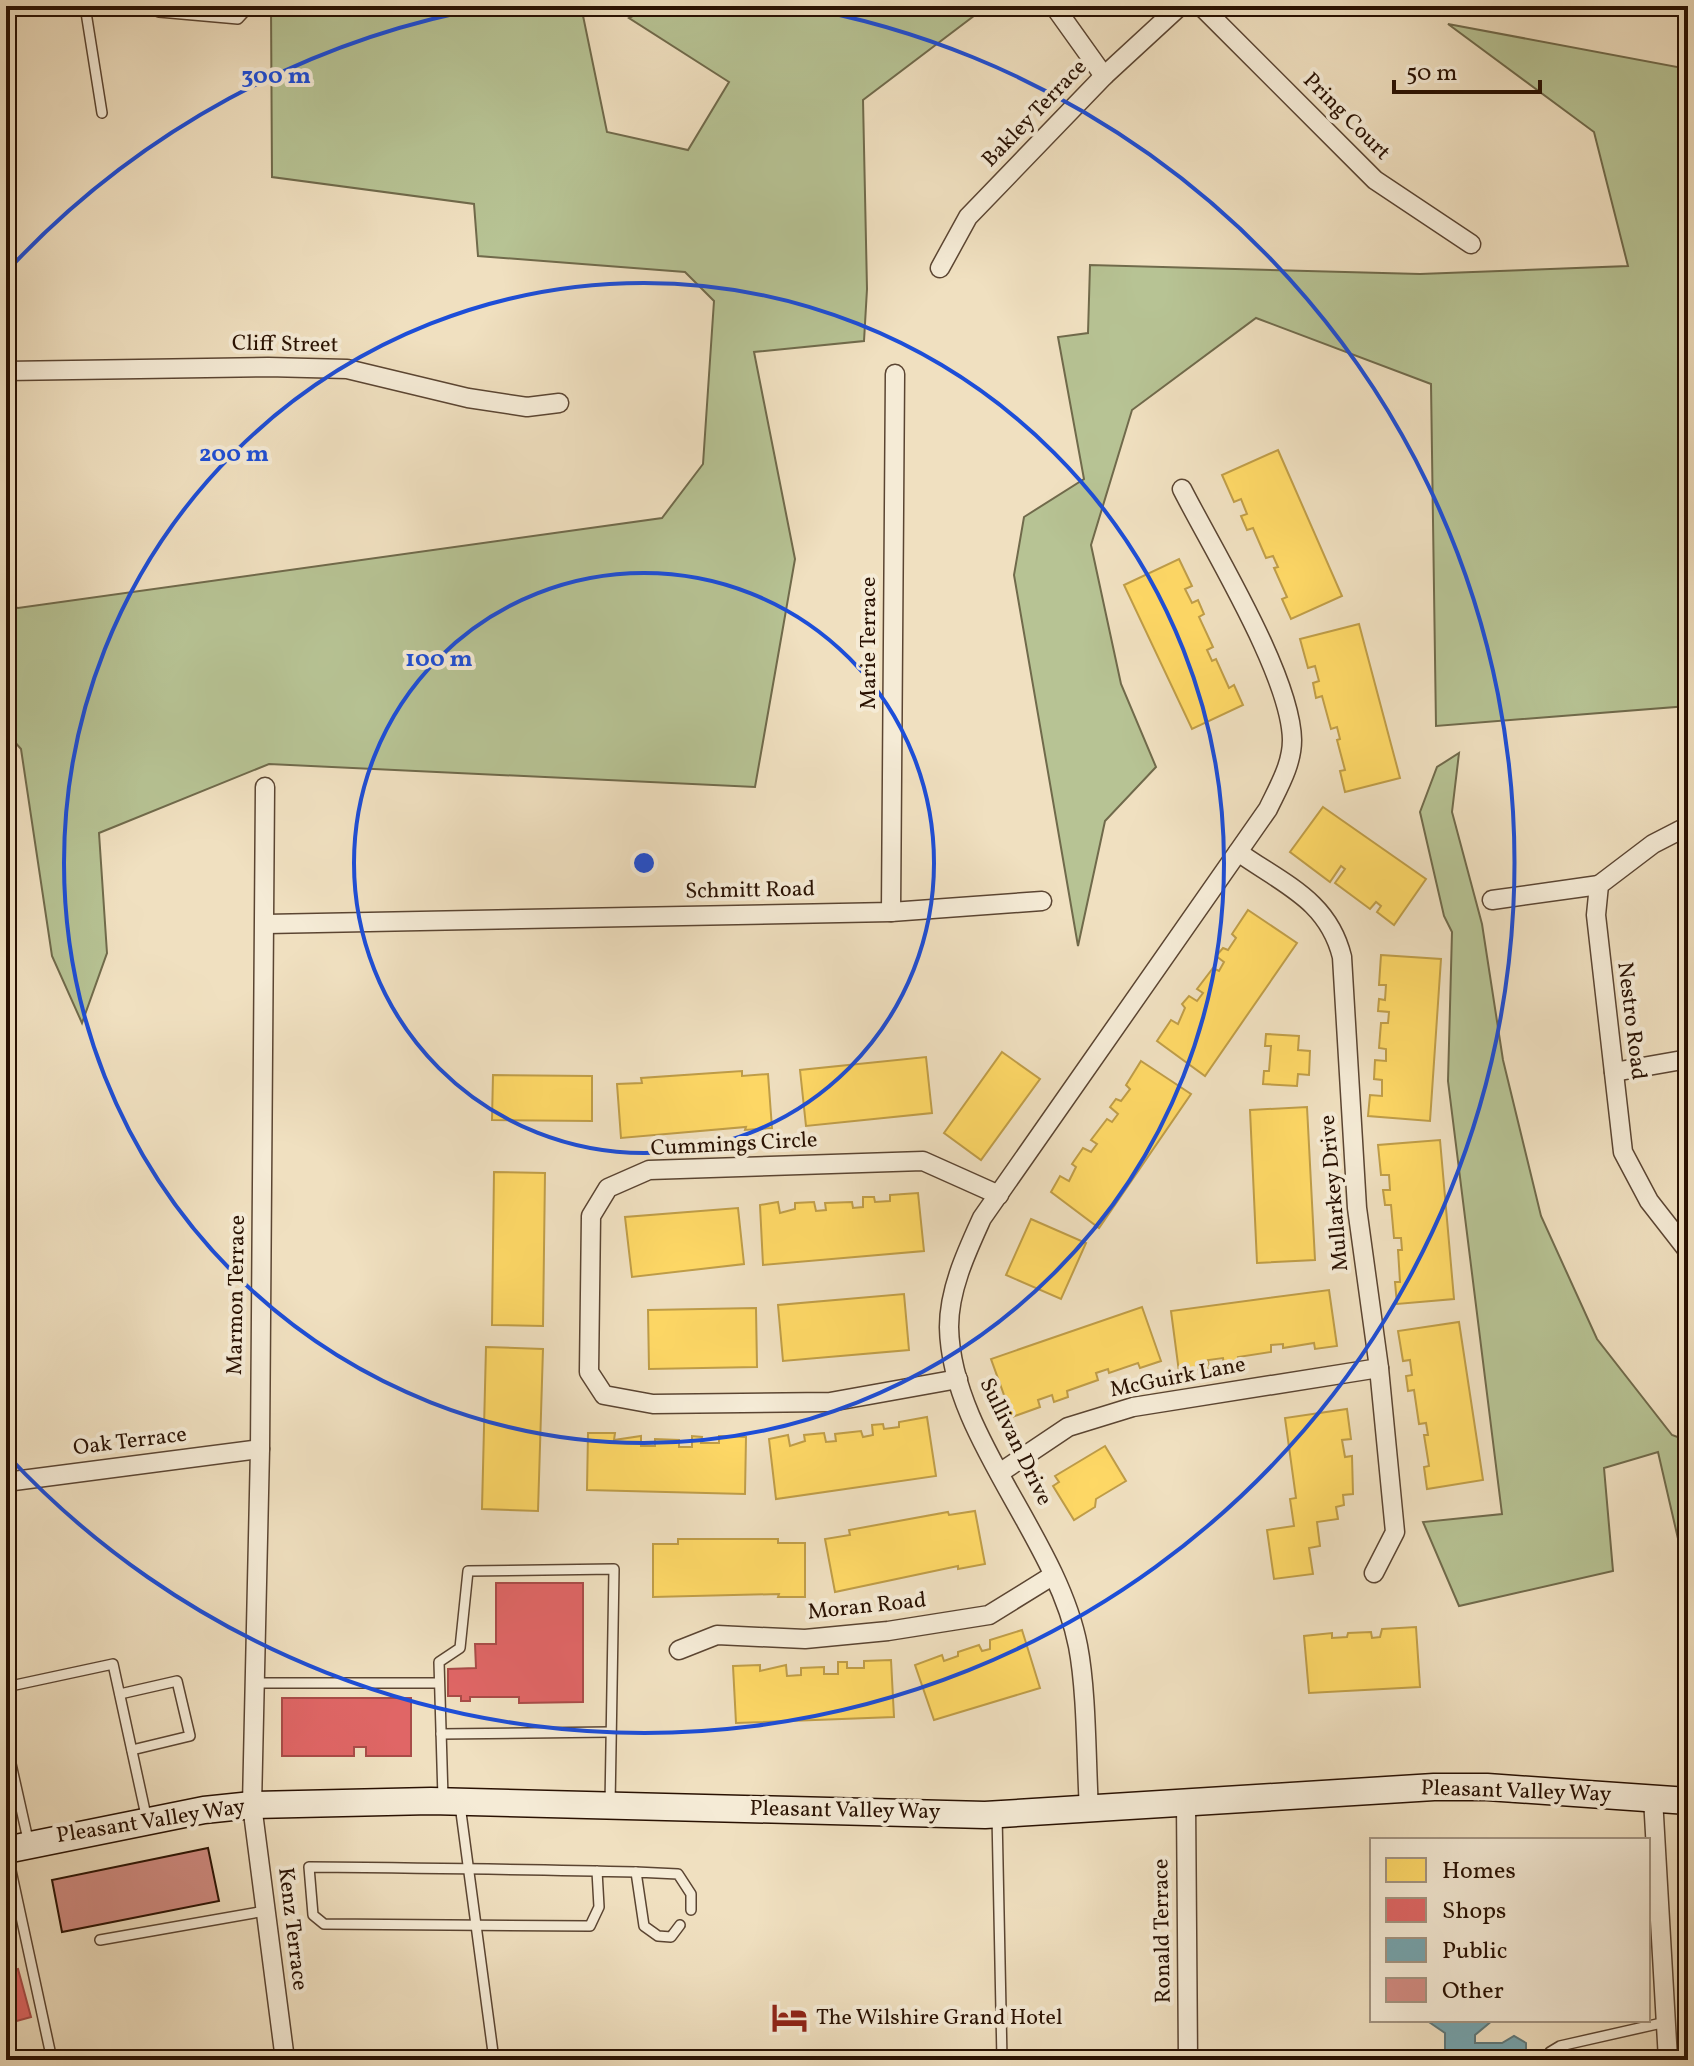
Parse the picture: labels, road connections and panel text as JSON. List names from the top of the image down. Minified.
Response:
{"streets":{"main road":["Pleasant Valley Way"],"street":["Bakley Terrace","Pring Court","Cliff Street","Marie Terrace","Schmitt Road","Nestro Road","Cummings Circle","Mullarkey Drive","Marmon Terrace","McGuirk Lane","Oak Terrace","Sullivan Drive","Moran Road","Kenz Terrace","Ronald Terrace"]},"crossings":[["Marie Terrace","Schmitt Road"],["Schmitt Road","Marmon Terrace"],["Cummings Circle","Sullivan Drive"],["Mullarkey Drive","McGuirk Lane"],["Mullarkey Drive","Sullivan Drive"],["Marmon Terrace","Oak Terrace"],["Marmon Terrace","Pleasant Valley Way"],["Marmon Terrace","Kenz Terrace"],["McGuirk Lane","Sullivan Drive"],["Sullivan Drive","Moran Road"],["Sullivan Drive","Pleasant Valley Way"],["Pleasant Valley Way","Kenz Terrace"],["Pleasant Valley Way","Ronald Terrace"]],"places":{"hotel":["The Wilshire Grand Hotel"]},"legend":["Homes","Shops","Public","Other"],"scale_bar":"50 m","rings":["300 m","200 m","100 m"]}
